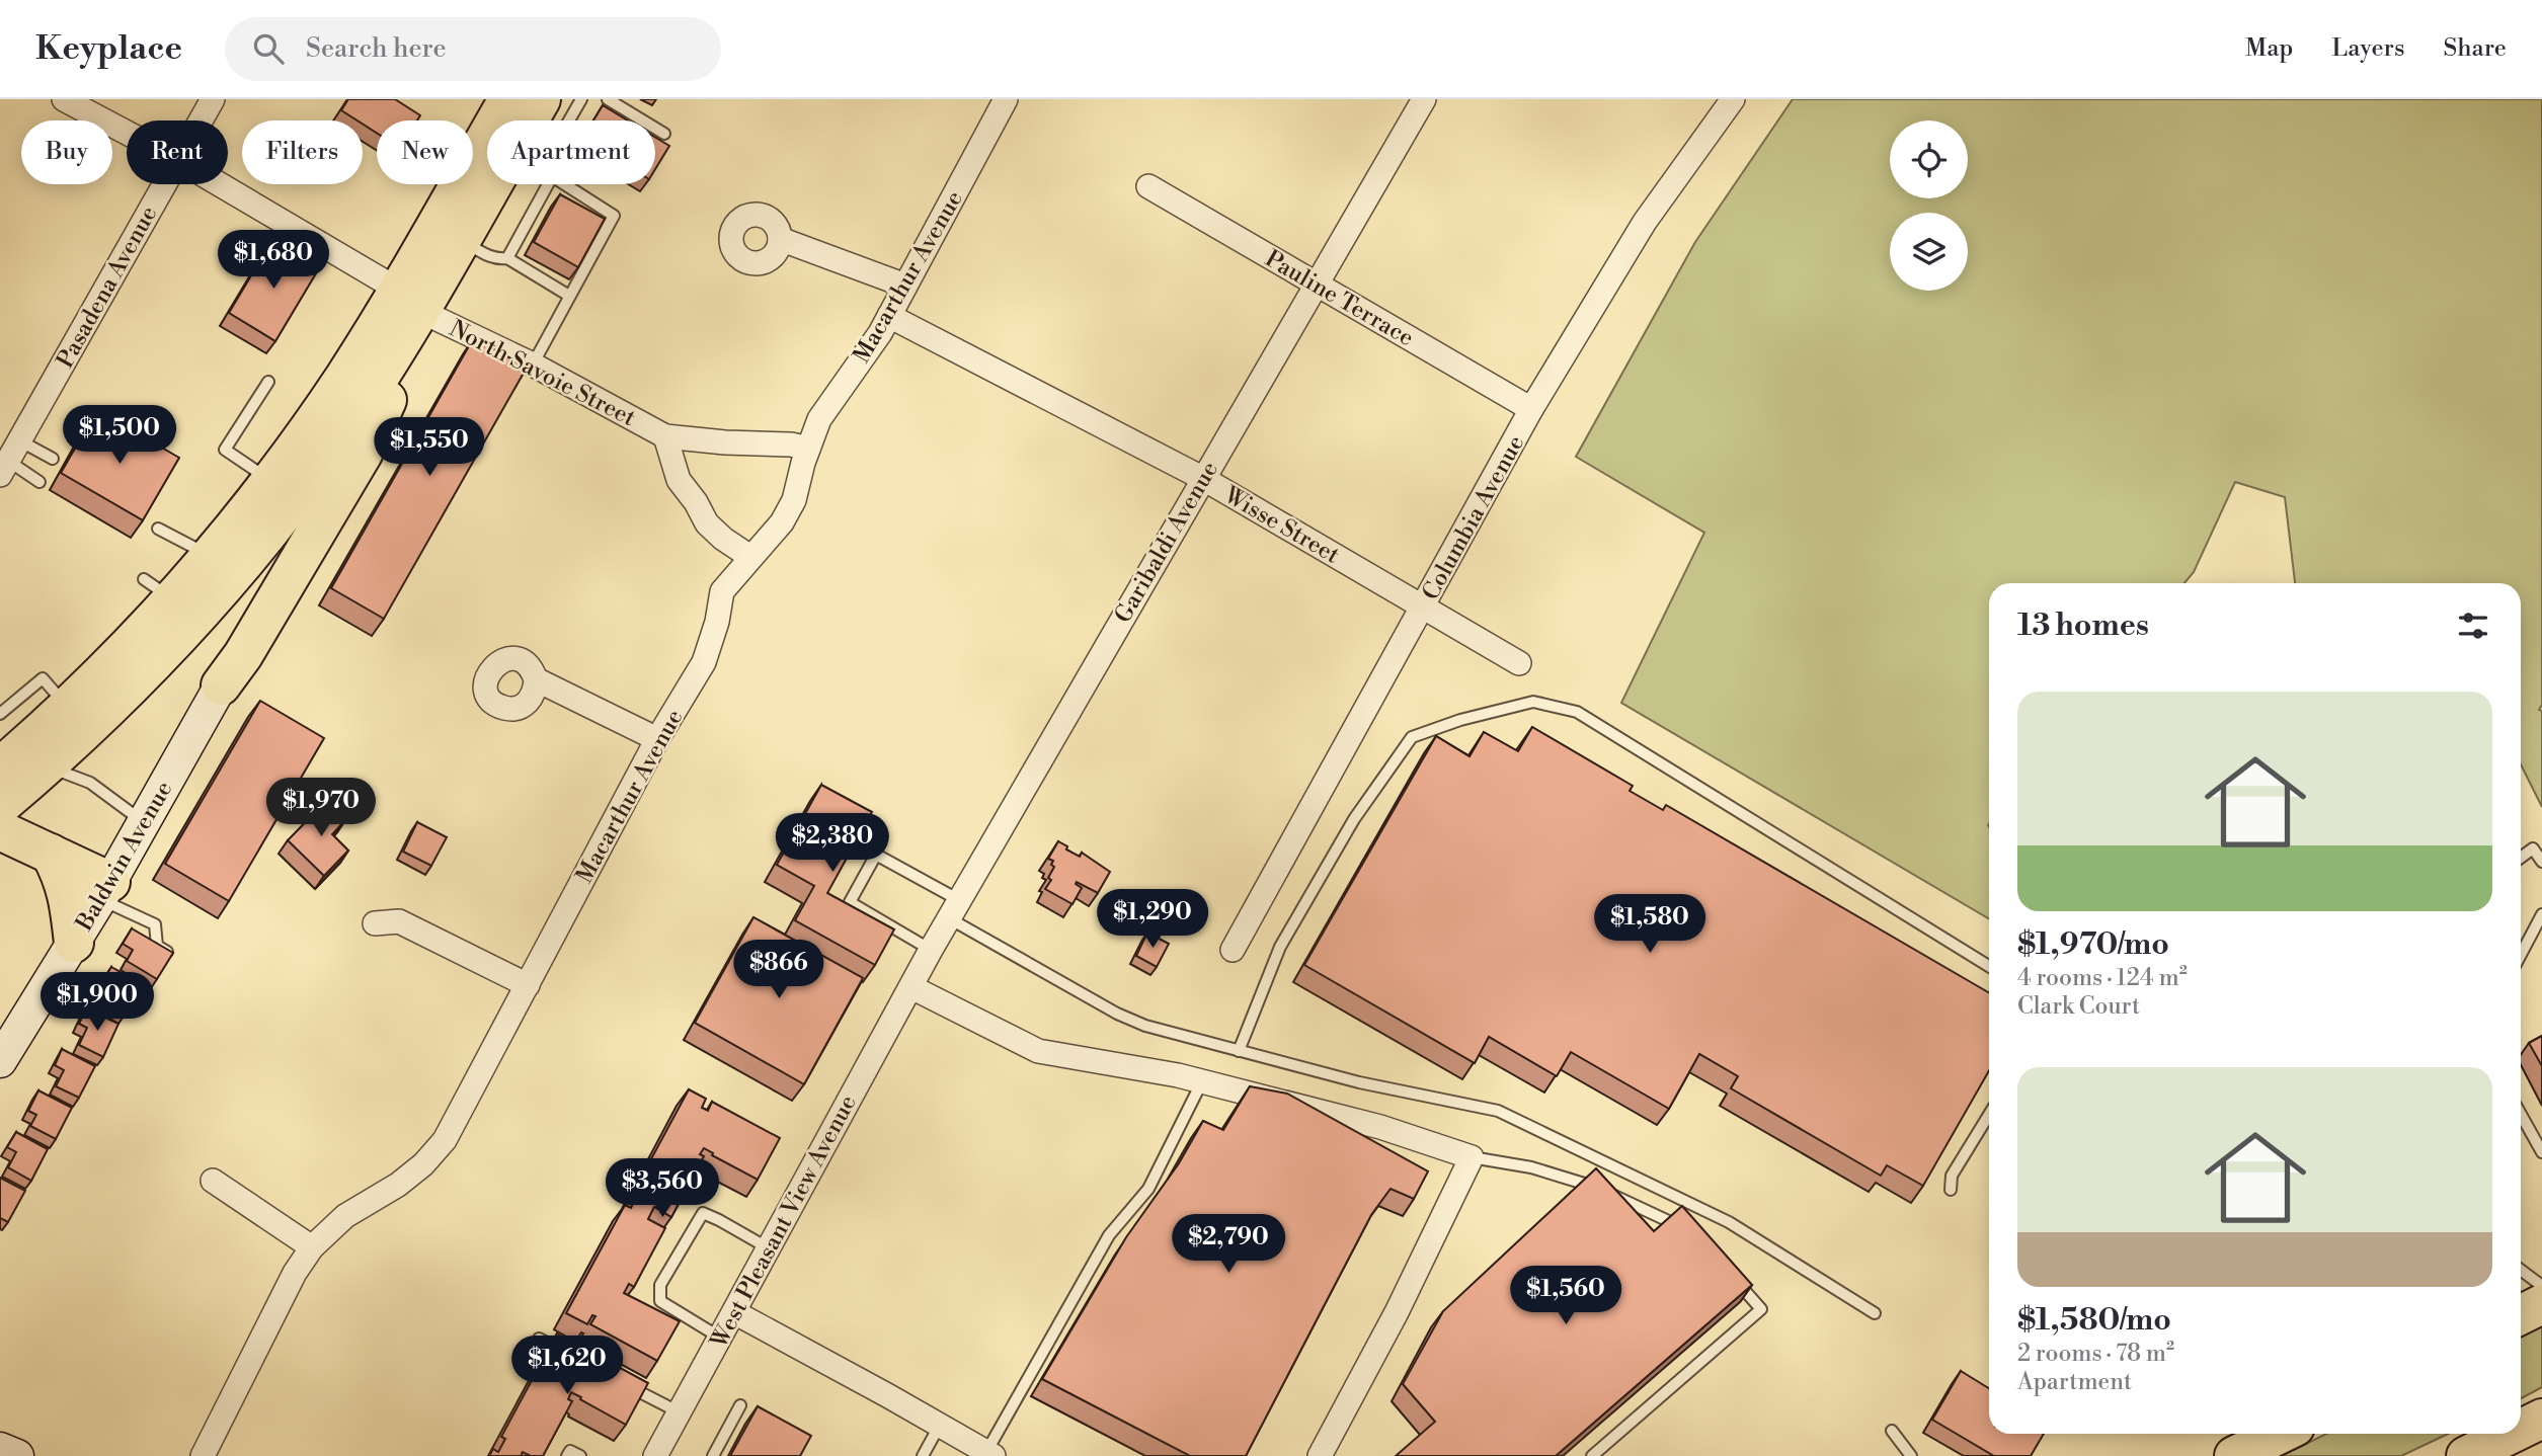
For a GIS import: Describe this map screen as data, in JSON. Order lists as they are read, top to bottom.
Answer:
{
  "streets": {
    "street": [
      "Macarthur Avenue",
      "Pasadena Avenue",
      "Pauline Terrace",
      "North Savoie Street",
      "Columbia Avenue",
      "Wisse Street",
      "Garibaldi Avenue",
      "Baldwin Avenue",
      "West Pleasant View Avenue"
    ]
  },
  "crossings": [
    ["Macarthur Avenue", "North Savoie Street"],
    ["Macarthur Avenue", "Wisse Street"],
    ["Pauline Terrace", "Columbia Avenue"],
    ["Pauline Terrace", "Garibaldi Avenue"],
    ["Columbia Avenue", "Wisse Street"],
    ["Wisse Street", "Garibaldi Avenue"],
    ["Garibaldi Avenue", "West Pleasant View Avenue"]
  ],
  "page": {
    "header": "Keyplace",
    "search": "Search here",
    "nav": ["Map", "Layers", "Share"],
    "chip": [
      "Buy",
      "Rent",
      "Filters",
      "New",
      "Apartment"
    ],
    "price": [
      "$1,680",
      "$1,500",
      "$1,550",
      "$1,970",
      "$2,380",
      "$1,290",
      "$1,580",
      "$866",
      "$1,900",
      "$3,560",
      "$2,790",
      "$1,560",
      "$1,620"
    ],
    "heading": "13 homes",
    "list": [
      {
        "name": "$1,970/mo",
        "note": "4 rooms · 124 m² · Clark Court"
      },
      {
        "name": "$1,580/mo",
        "note": "2 rooms · 78 m² · Apartment"
      }
    ]
  }
}
